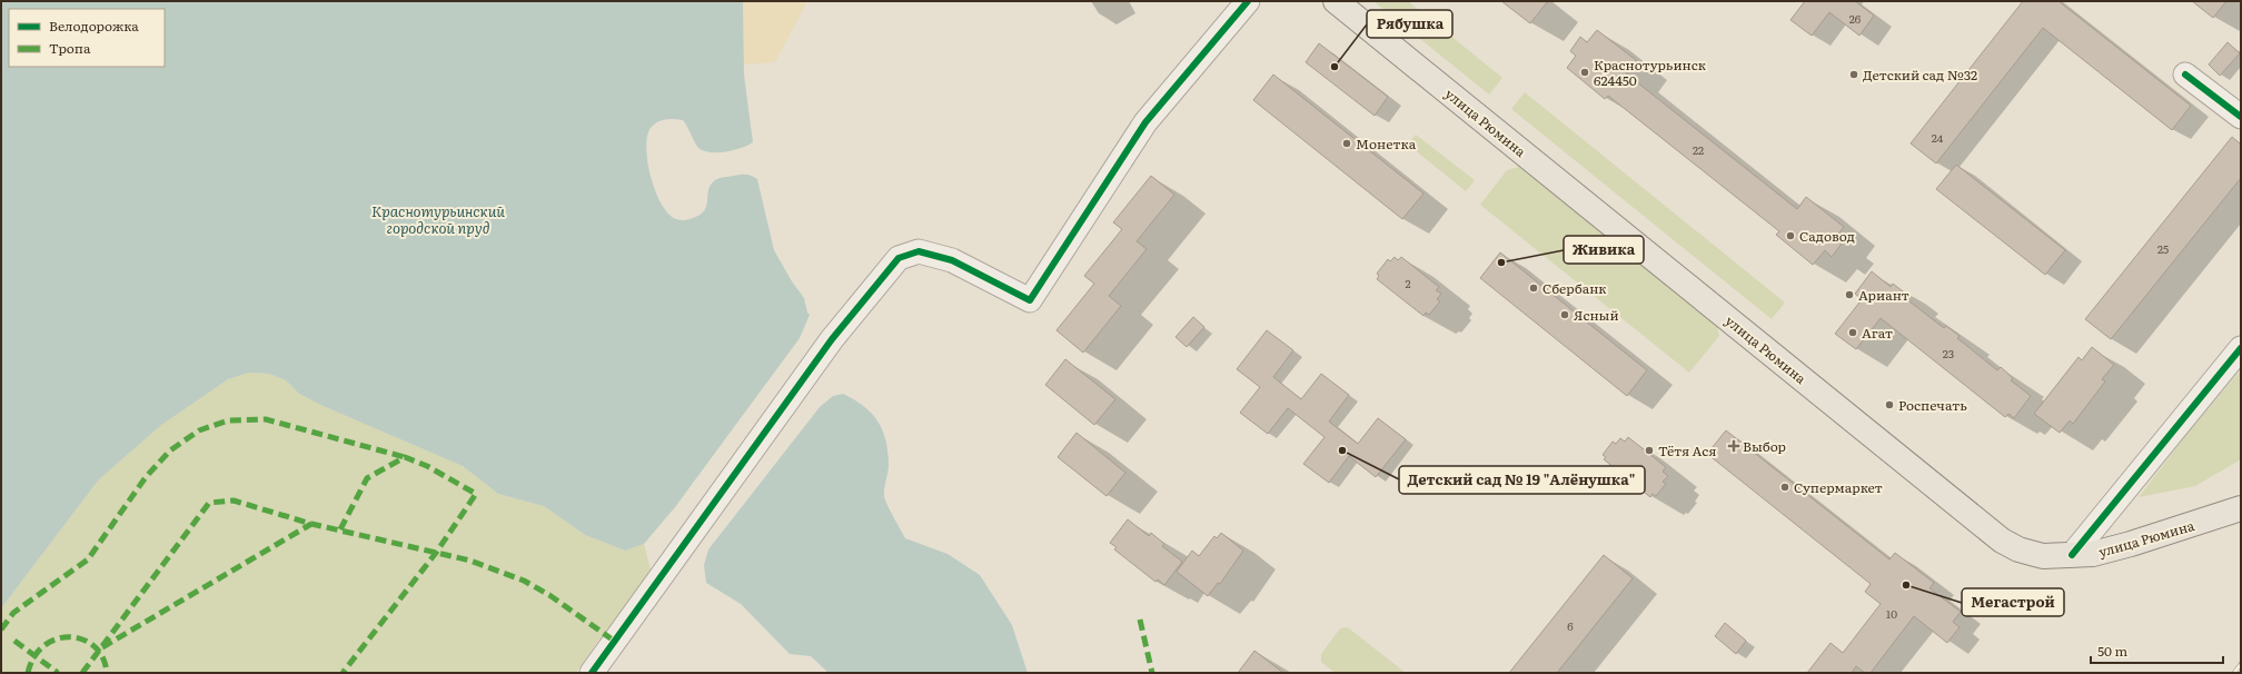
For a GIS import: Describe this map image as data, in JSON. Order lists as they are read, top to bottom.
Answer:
{
  "streets": {
    "main road": ["улица Рюмина"]
  },
  "water": ["Краснотурьинский городской пруд"],
  "places": {
    "other": [
      "Рябушка",
      "Краснотурьинск 624450",
      "Детский сад №32",
      "Монетка",
      "Садовод",
      "Живика",
      "Сбербанк",
      "Ариант",
      "Ясный",
      "Агат",
      "Роспечать",
      "Детский сад № 19 \"Алёнушка\"",
      "Тётя Ася",
      "Супермаркет",
      "Мегастрой"
    ],
    "health": ["Выбор"]
  },
  "house_numbers": [
    "26",
    "24",
    "22",
    "25",
    "2",
    "23",
    "10",
    "6"
  ],
  "legend": ["Велодорожка", "Тропа"],
  "scale_bar": "50 m"
}
